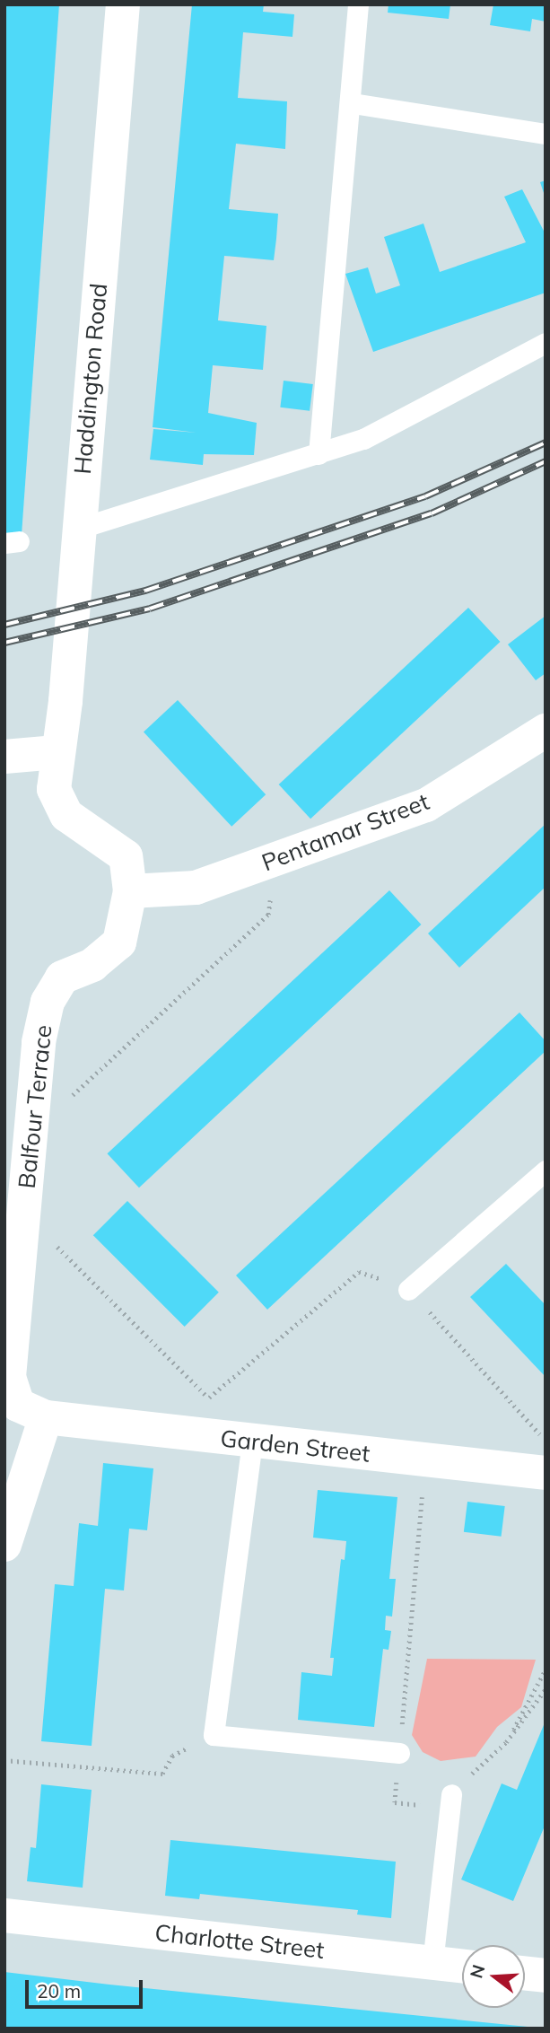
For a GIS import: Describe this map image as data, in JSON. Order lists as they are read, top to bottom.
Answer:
{
  "streets": {
    "street": [
      "Haddington Road",
      "Pentamar Street",
      "Balfour Terrace",
      "Garden Street",
      "Charlotte Street"
    ]
  },
  "crossings": [
    ["Haddington Road", "Balfour Terrace"],
    ["Pentamar Street", "Balfour Terrace"],
    ["Balfour Terrace", "Garden Street"]
  ],
  "scale_bar": "20 m",
  "north": "left"
}
